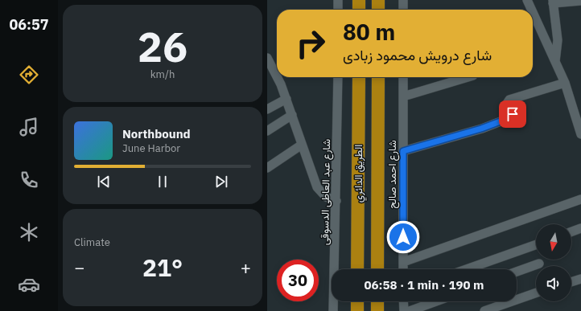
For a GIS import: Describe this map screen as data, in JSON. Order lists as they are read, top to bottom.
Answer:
{
  "streets": {
    "highway": ["الطريق الدائري"],
    "street": ["شارع احمد صالح", "شارع عبد العاطى الدسوقى"]
  },
  "north": "bottom",
  "page": {
    "tabs": "06:57",
    "tile": [
      ["26", "km/h"],
      "Climate"
    ],
    "turn": ["80 m", "شارع درويش محمود زبادى"],
    "song": ["Northbound", "June Harbor"],
    "heat": ["−", "21°", "+"],
    "limit": "30",
    "trip": "06:58 · 1 min · 190 m"
  }
}
